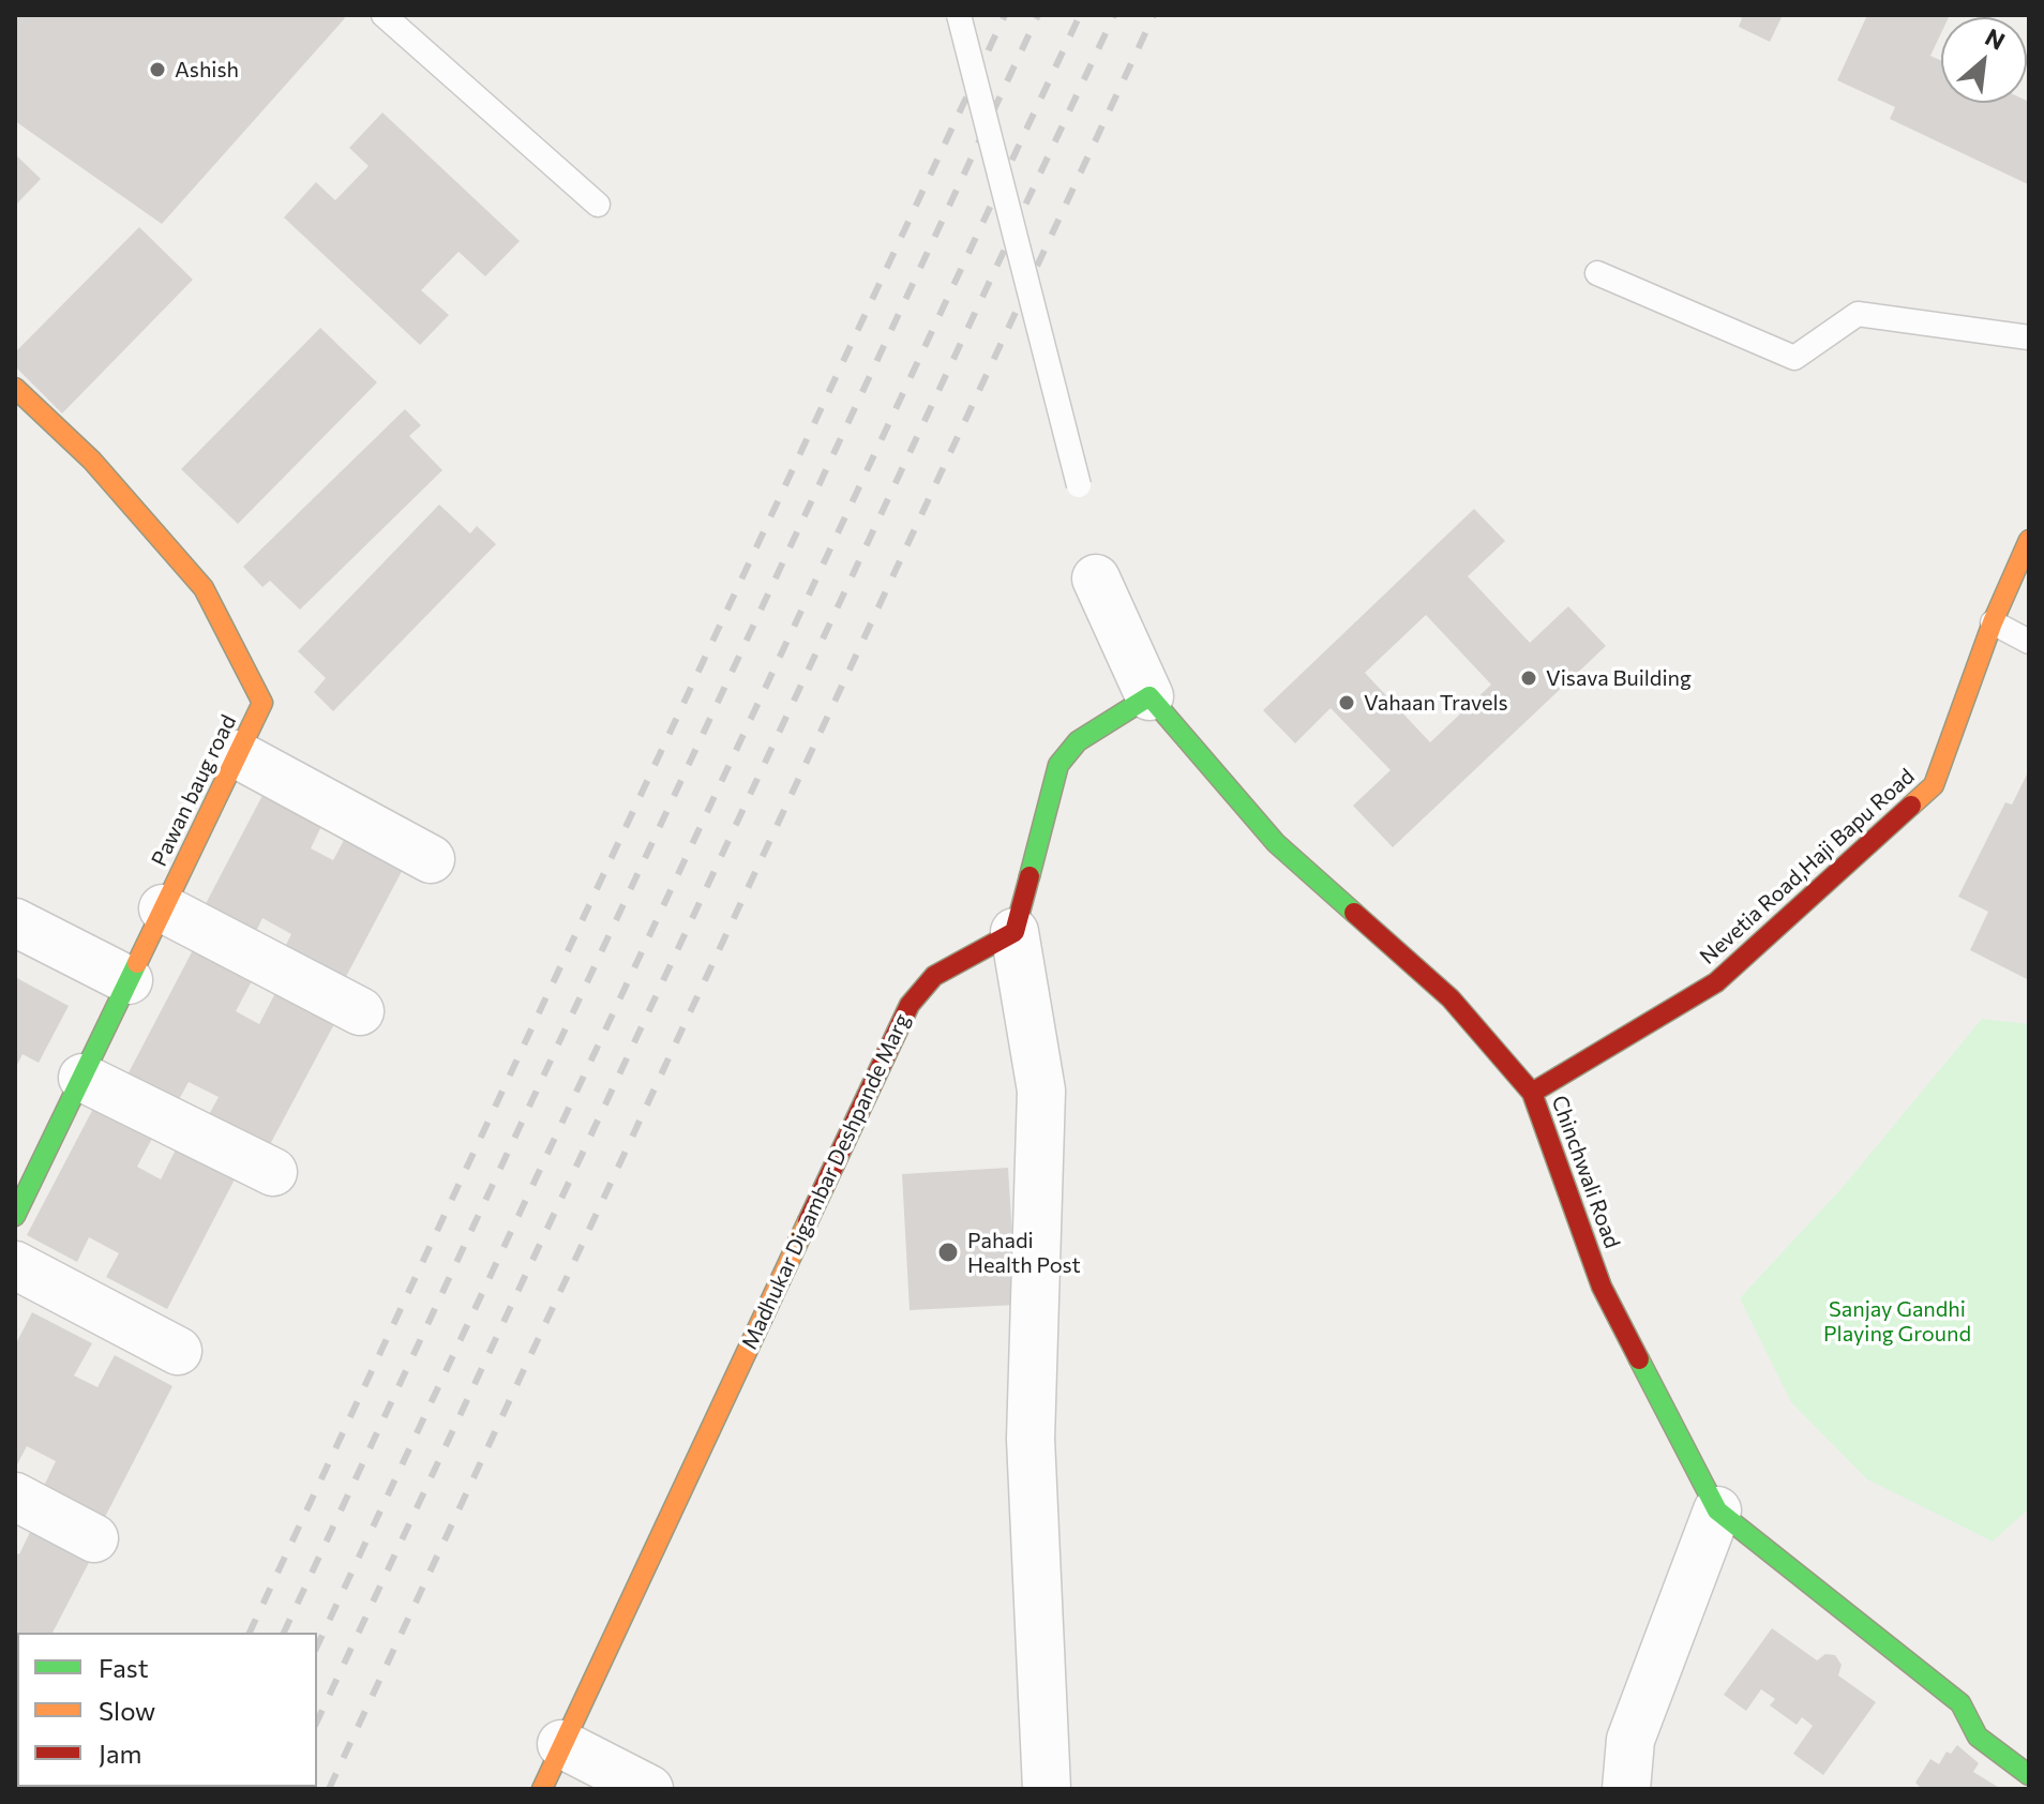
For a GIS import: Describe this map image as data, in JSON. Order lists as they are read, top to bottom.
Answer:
{
  "streets": {
    "street": [
      "Pawan baug road",
      "Nevetia Road,Haji Bapu Road",
      "Chinchwali Road",
      "Madhukar Digambar Deshpande Marg"
    ]
  },
  "crossings": [
    ["Nevetia Road,Haji Bapu Road", "Chinchwali Road"]
  ],
  "parks": ["Sanjay Gandhi Playing Ground"],
  "places": [
    "Ashish",
    "Visava Building",
    "Vahaan Travels",
    "Pahadi Health Post"
  ],
  "legend": ["Fast", "Slow", "Jam"],
  "north": "top right"
}
